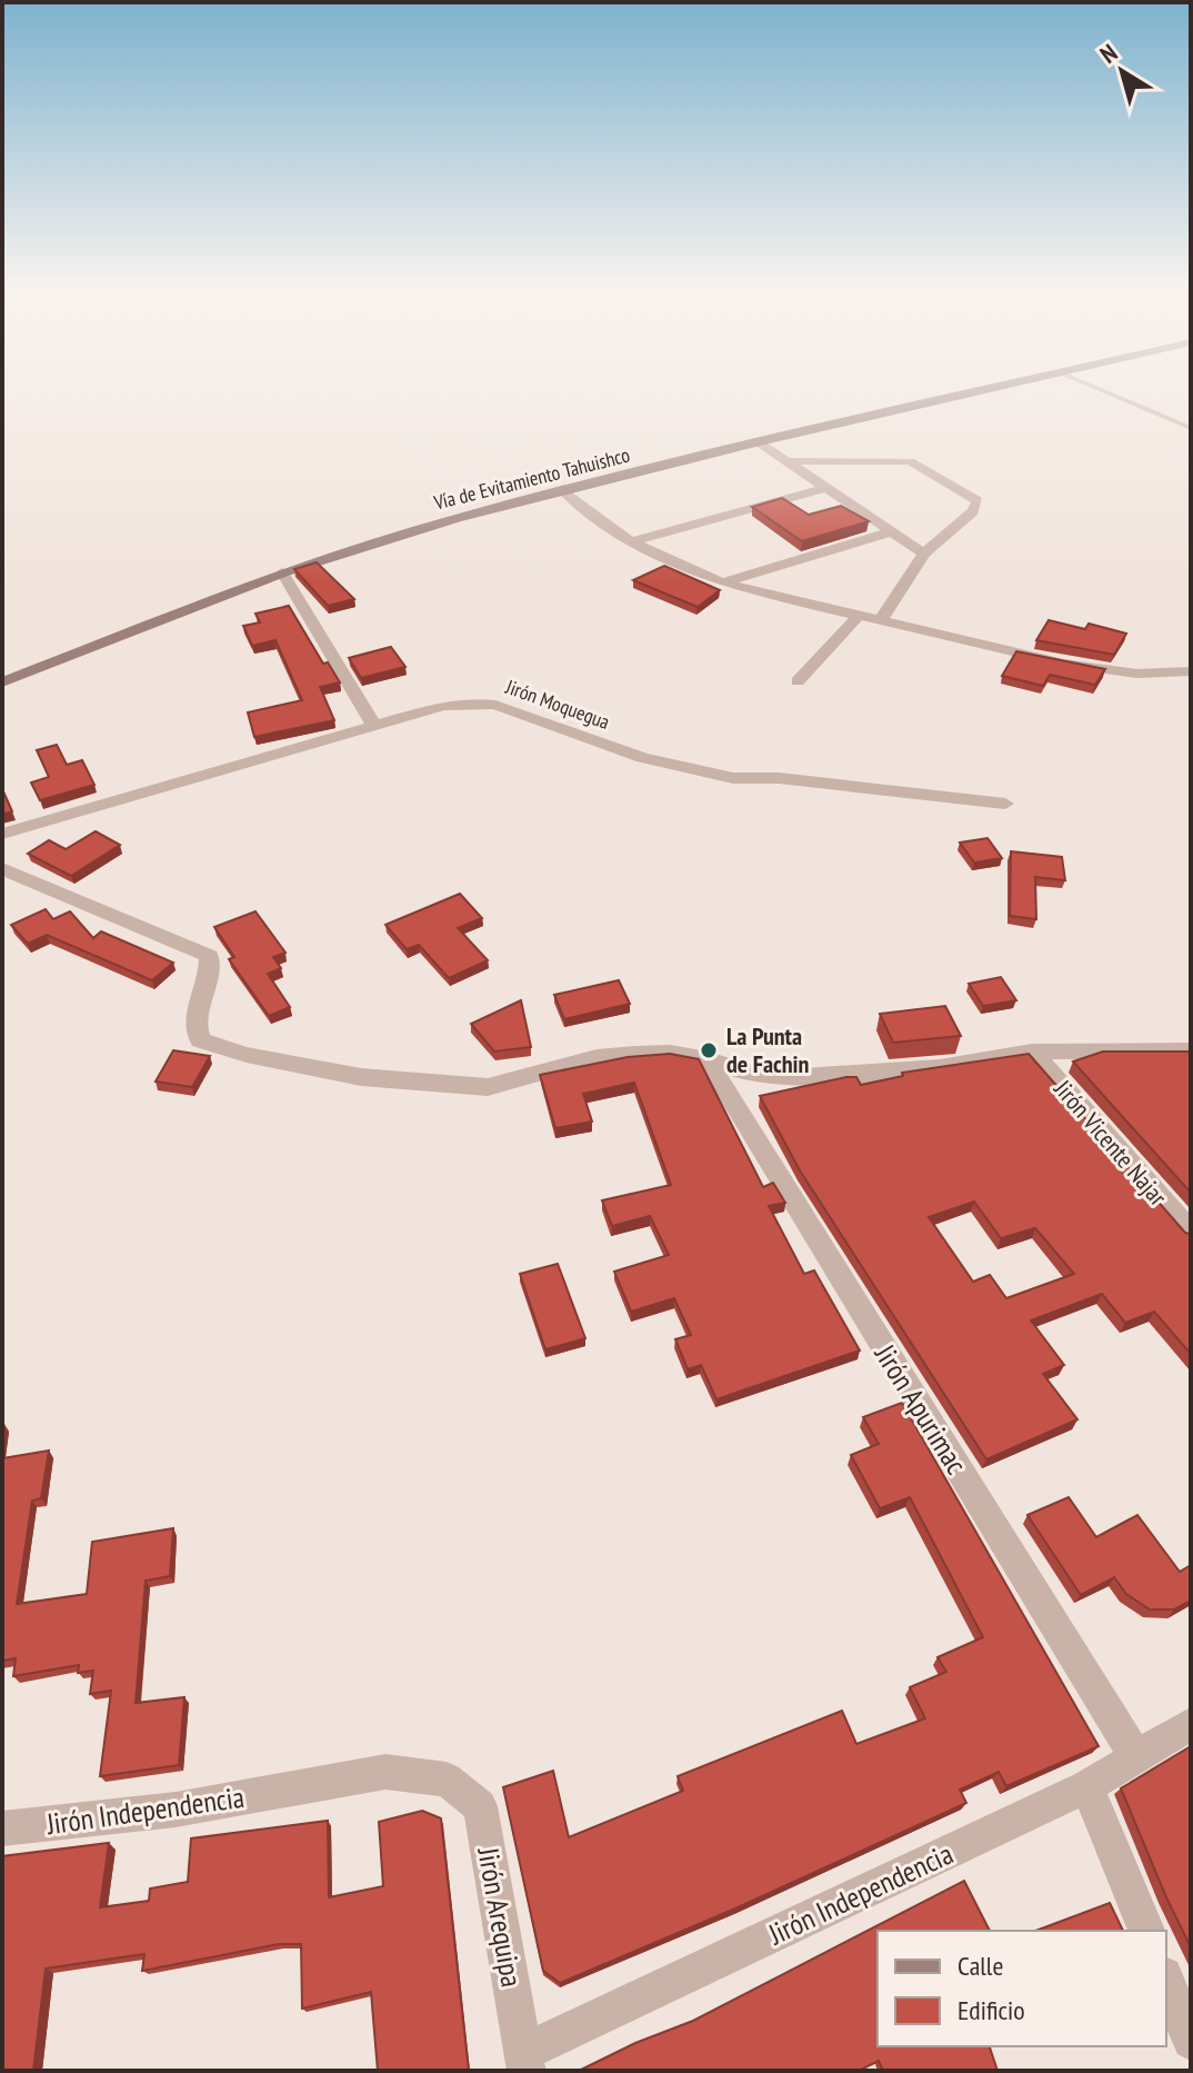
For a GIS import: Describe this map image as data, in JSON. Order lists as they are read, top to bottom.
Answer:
{
  "streets": {
    "main road": ["Vía de Evitamiento Tahuishco"],
    "street": [
      "Jirón Moquegua",
      "Jirón Vicente Najar",
      "Jirón Apurimac",
      "Jirón Independencia",
      "Jirón Arequipa"
    ]
  },
  "crossings": [
    ["Jirón Apurimac", "Jirón Independencia"],
    ["Jirón Independencia", "Jirón Arequipa"]
  ],
  "places": ["La Punta de Fachin"],
  "legend": ["Calle", "Edificio"],
  "north": "top left"
}
